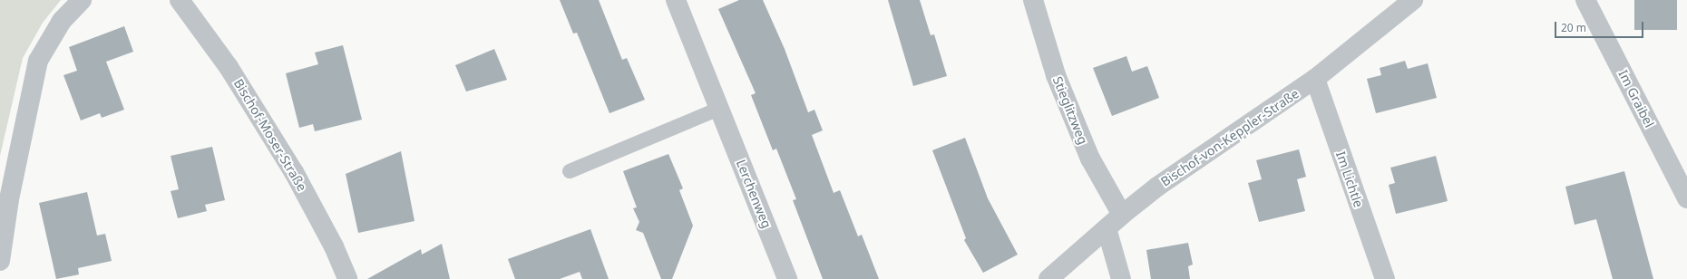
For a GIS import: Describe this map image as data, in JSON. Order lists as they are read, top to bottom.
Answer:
{
  "streets": {
    "street": [
      "Im Graibel",
      "Stieglitzweg",
      "Bischof-Moser-Straße",
      "Bischof-von-Keppler-Straße",
      "Im Lichtle",
      "Lerchenweg"
    ]
  },
  "crossings": [
    ["Stieglitzweg", "Bischof-von-Keppler-Straße"],
    ["Bischof-von-Keppler-Straße", "Im Lichtle"]
  ],
  "scale_bar": "20 m"
}
